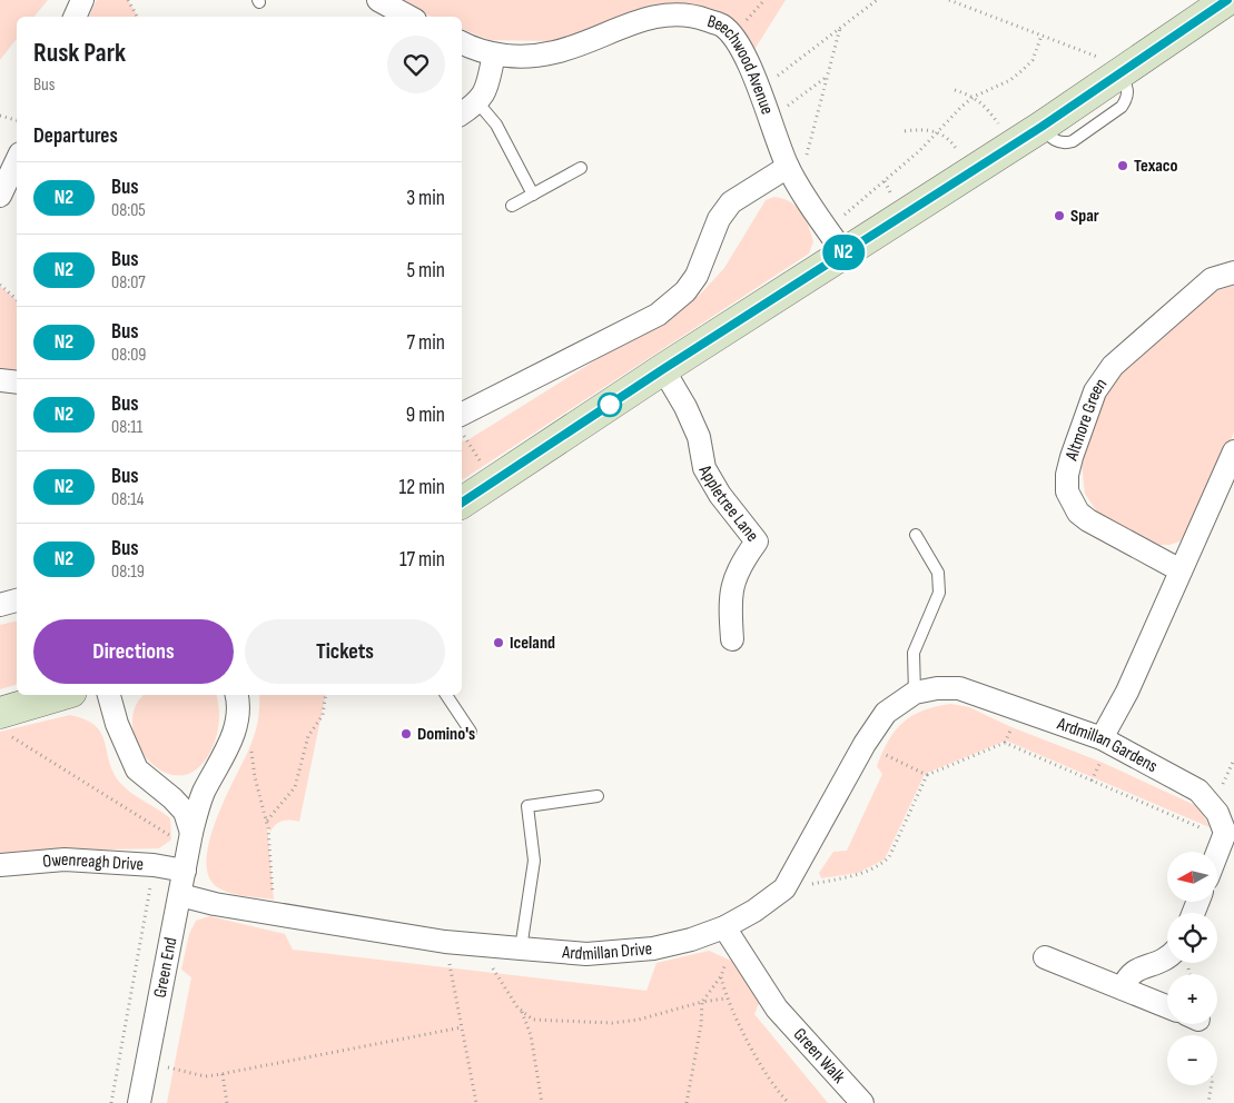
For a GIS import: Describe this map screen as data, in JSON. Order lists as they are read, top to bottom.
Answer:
{
  "streets": {
    "street": [
      "Beechwood Avenue",
      "Altmore Green",
      "Appletree Lane",
      "Ardmillan Gardens",
      "Owenreagh Drive",
      "Ardmillan Drive",
      "Green End",
      "Green Walk"
    ]
  },
  "crossings": [
    ["Ardmillan Gardens", "Ardmillan Drive"],
    ["Owenreagh Drive", "Green End"],
    ["Ardmillan Drive", "Green End"],
    ["Ardmillan Drive", "Green Walk"]
  ],
  "places": [
    "Texaco",
    "Spar",
    "Iceland",
    "Domino's"
  ],
  "lines": ["bus line N2"],
  "north": "left",
  "page": {
    "on_map": "N2",
    "heading": [
      ["Rusk Park", "Bus"],
      "Departures"
    ],
    "list": [
      {
        "mark": "N2",
        "name": "Bus",
        "note": "08:05",
        "value": "3 min"
      },
      {
        "mark": "N2",
        "name": "Bus",
        "note": "08:07",
        "value": "5 min"
      },
      {
        "mark": "N2",
        "name": "Bus",
        "note": "08:09",
        "value": "7 min"
      },
      {
        "mark": "N2",
        "name": "Bus",
        "note": "08:11",
        "value": "9 min"
      },
      {
        "mark": "N2",
        "name": "Bus",
        "note": "08:14",
        "value": "12 min"
      },
      {
        "mark": "N2",
        "name": "Bus",
        "note": "08:19",
        "value": "17 min"
      }
    ],
    "buttons": ["Directions", "Tickets"],
    "map_buttons": ["+", "−"]
  }
}
